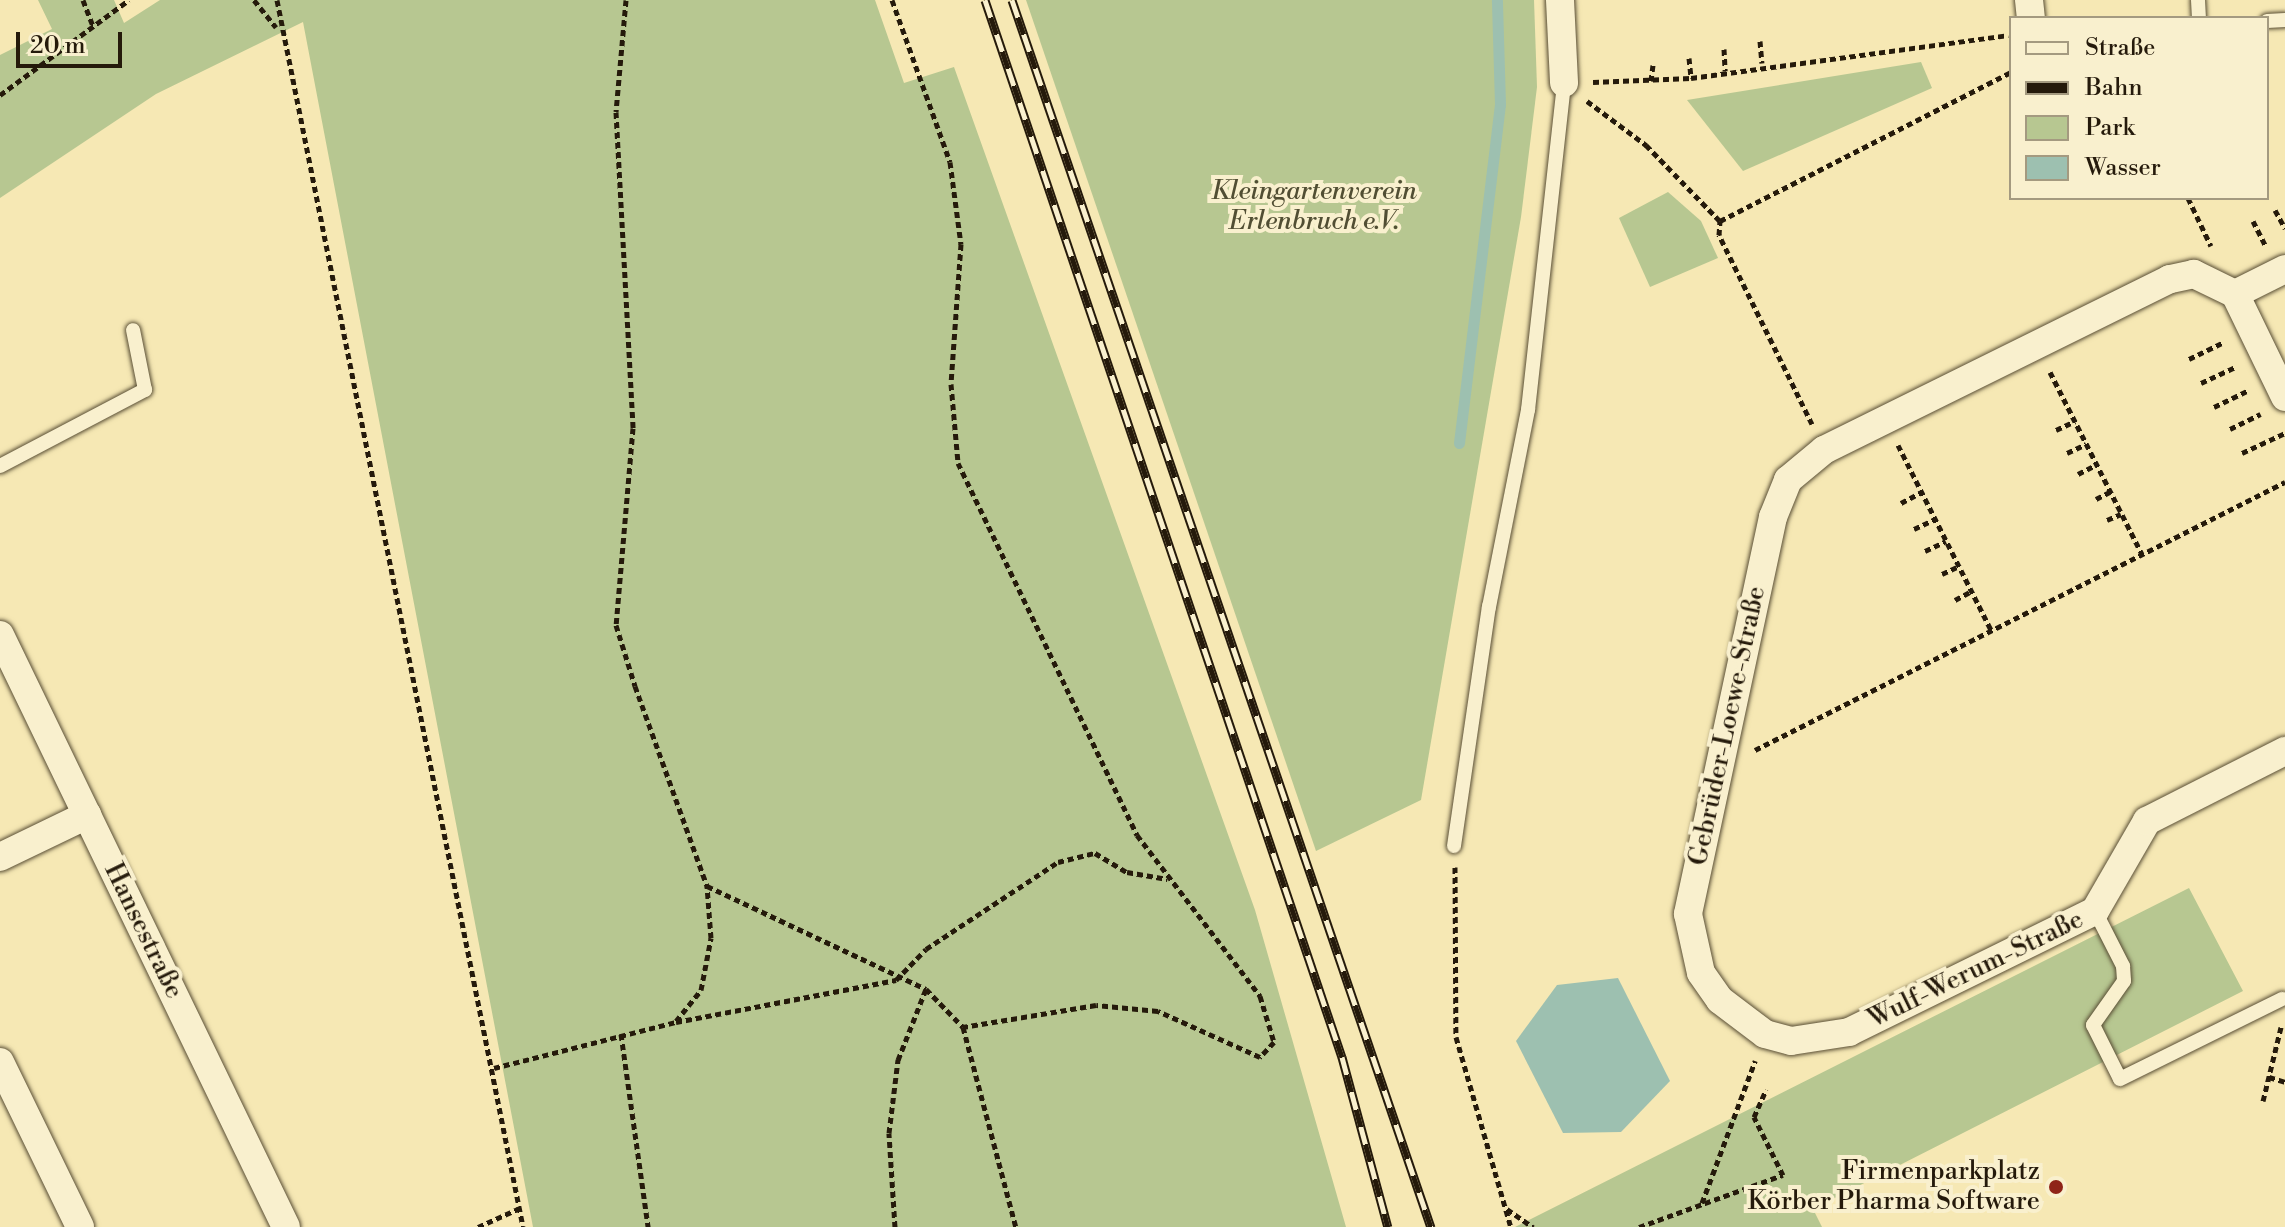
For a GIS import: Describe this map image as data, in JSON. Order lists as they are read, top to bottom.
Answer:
{
  "streets": {
    "street": ["Gebrüder-Loewe-Straße", "Hansestraße", "Wulf-Werum-Straße"]
  },
  "crossings": [
    ["Gebrüder-Loewe-Straße", "Wulf-Werum-Straße"]
  ],
  "parks": ["Kleingartenverein Erlenbruch e.V."],
  "places": ["Firmenparkplatz Körber Pharma Software"],
  "legend": [
    "Straße",
    "Bahn",
    "Park",
    "Wasser"
  ],
  "scale_bar": "20 m"
}
